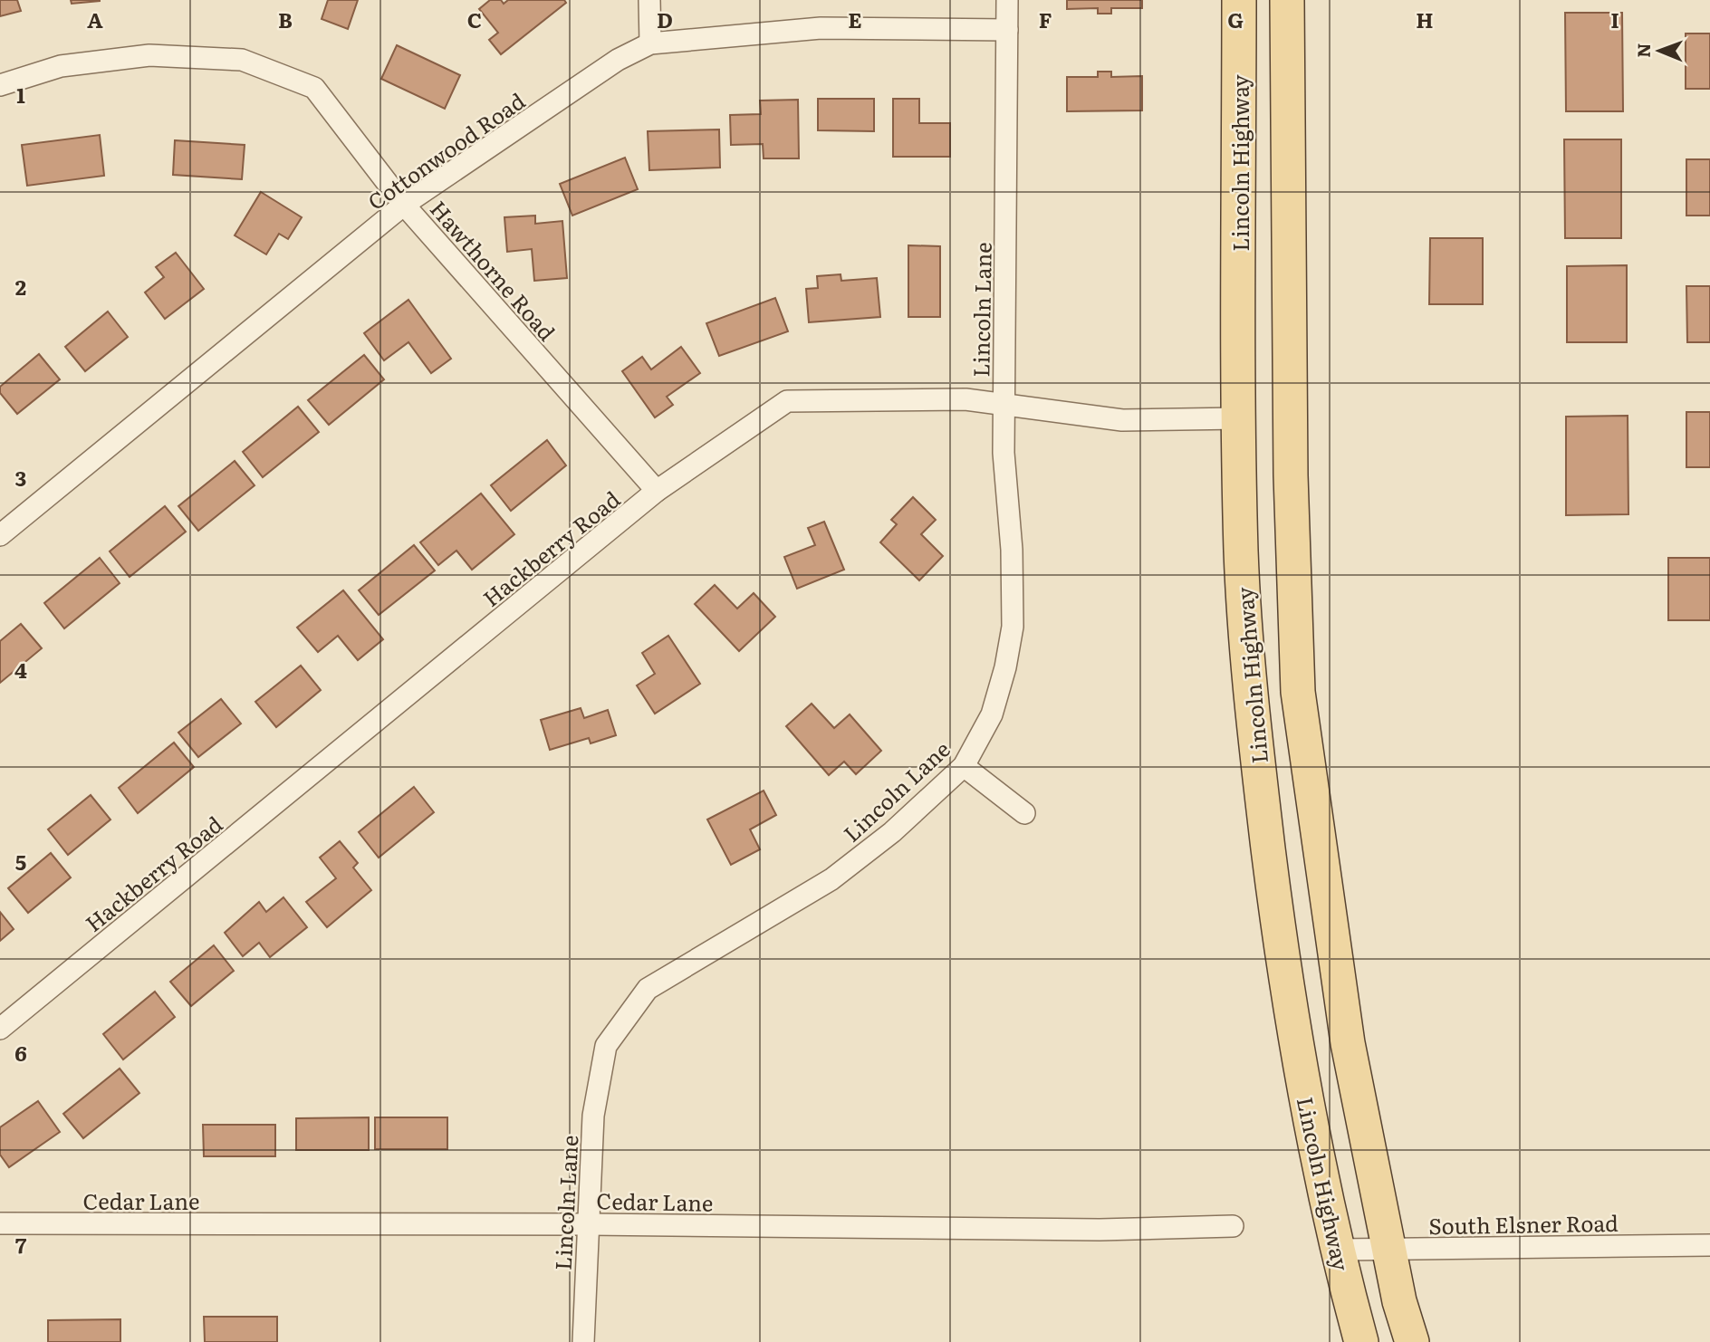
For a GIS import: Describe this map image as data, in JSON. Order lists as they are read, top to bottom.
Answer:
{
  "streets": {
    "main road": ["Lincoln Highway"],
    "street": [
      "Cottonwood Road",
      "Hawthorne Road",
      "Lincoln Lane",
      "Hackberry Road",
      "Cedar Lane",
      "South Elsner Road"
    ]
  },
  "crossings": [
    ["Cottonwood Road", "Hawthorne Road"],
    ["Cottonwood Road", "Lincoln Lane"],
    ["Lincoln Highway", "Hackberry Road"],
    ["Lincoln Highway", "South Elsner Road"],
    ["Hawthorne Road", "Hackberry Road"],
    ["Lincoln Lane", "Hackberry Road"],
    ["Lincoln Lane", "Cedar Lane"]
  ],
  "north": "left",
  "grid": {
    "columns": [
      "A",
      "B",
      "C",
      "D",
      "E",
      "F",
      "G",
      "H",
      "I"
    ],
    "rows": [
      "1",
      "2",
      "3",
      "4",
      "5",
      "6",
      "7"
    ]
  }
}
